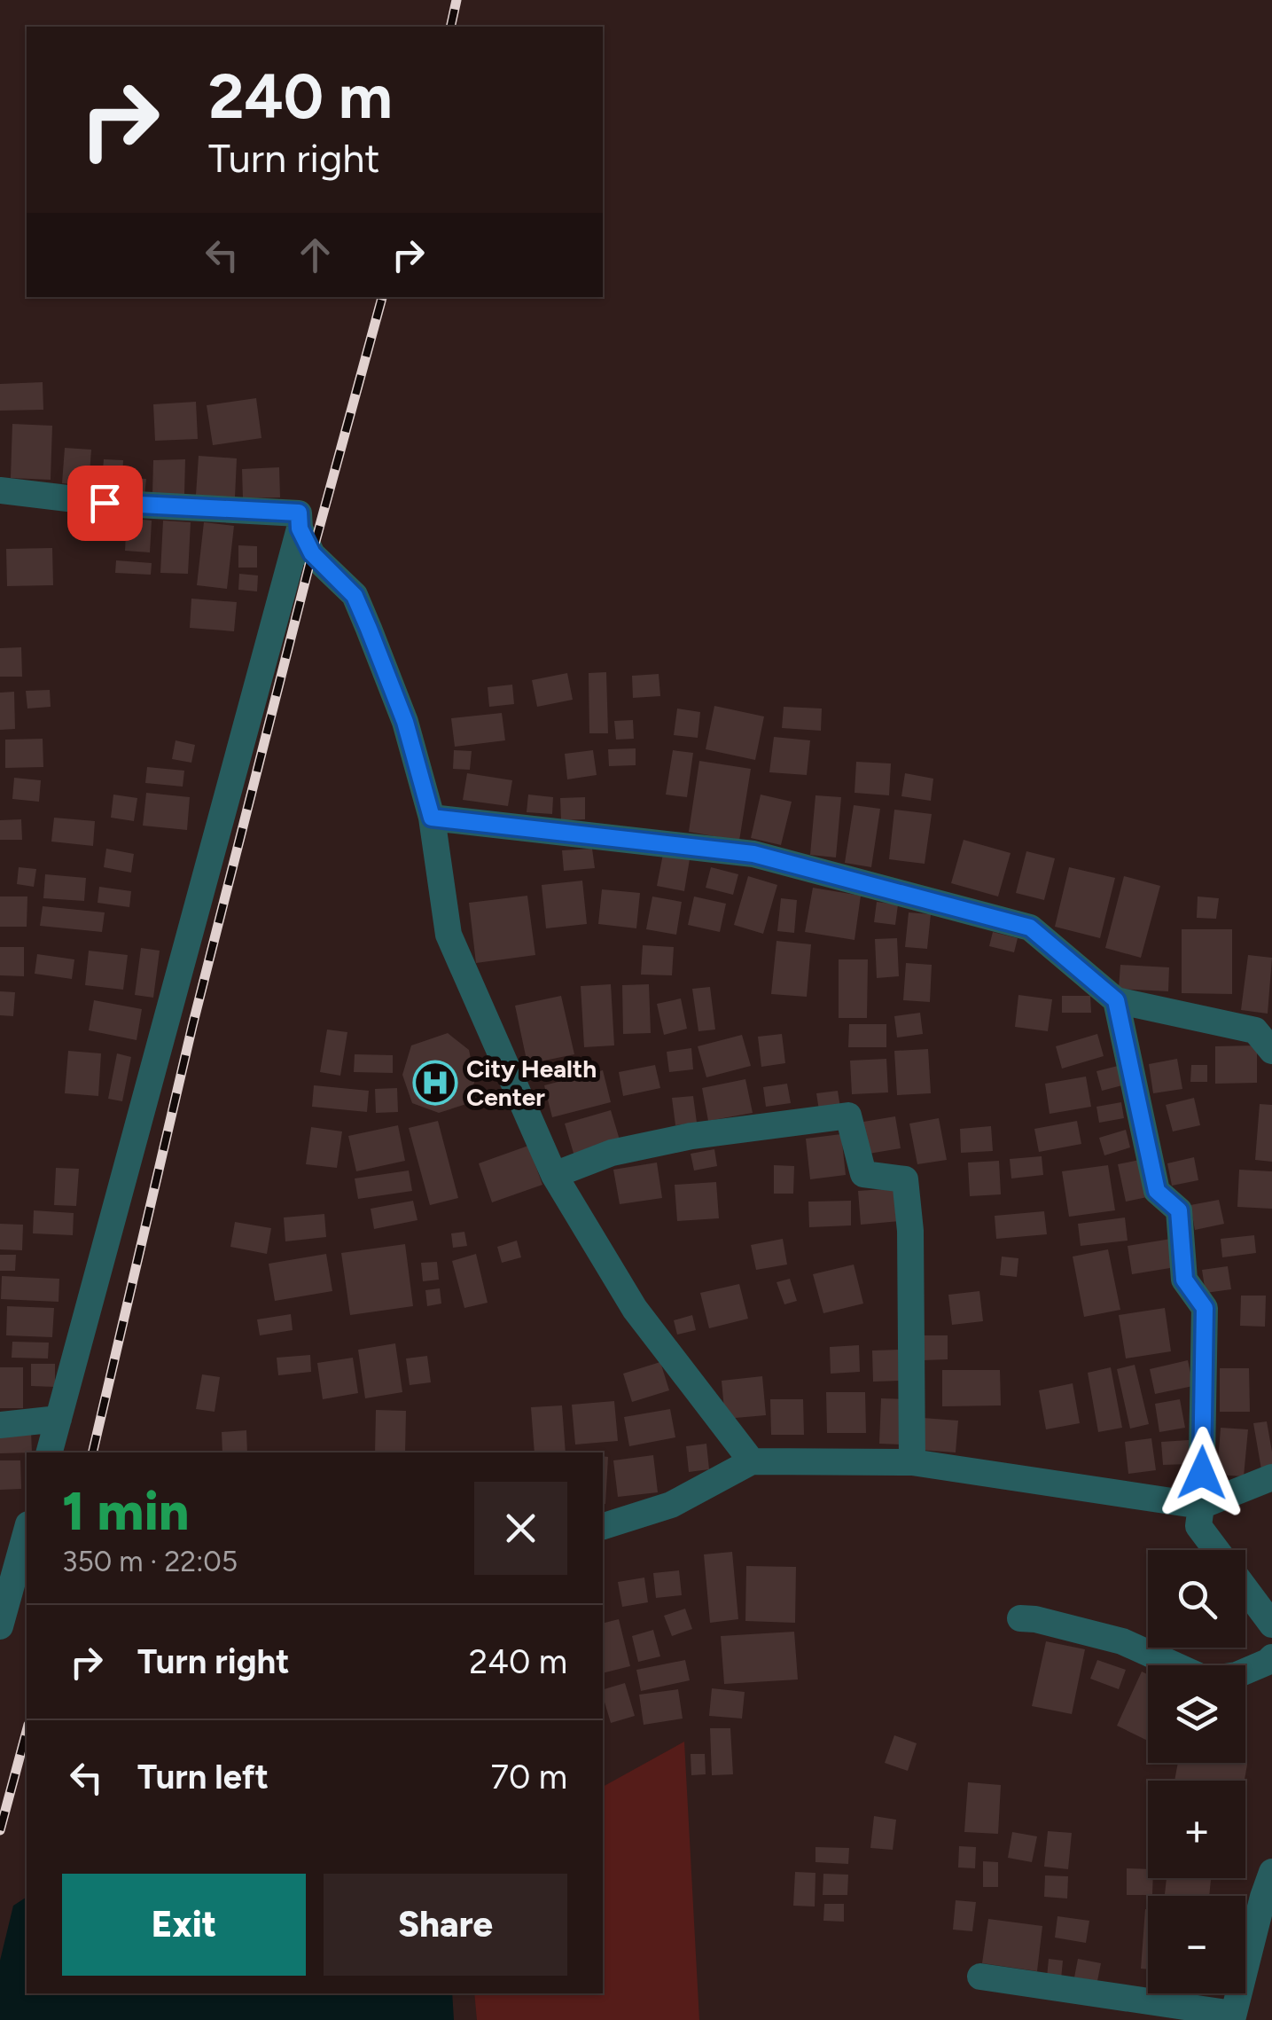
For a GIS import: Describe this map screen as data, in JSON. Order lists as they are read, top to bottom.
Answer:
{
  "places": {
    "hospital": ["City Health Center"]
  },
  "page": {
    "turn": ["240 m", "Turn right"],
    "heading": ["1 min", "350 m · 22:05"],
    "map_buttons": ["+", "−"],
    "list": [
      {
        "name": "Turn right",
        "value": "240 m"
      },
      {
        "name": "Turn left",
        "value": "70 m"
      }
    ],
    "buttons": ["Exit", "Share"]
  }
}
